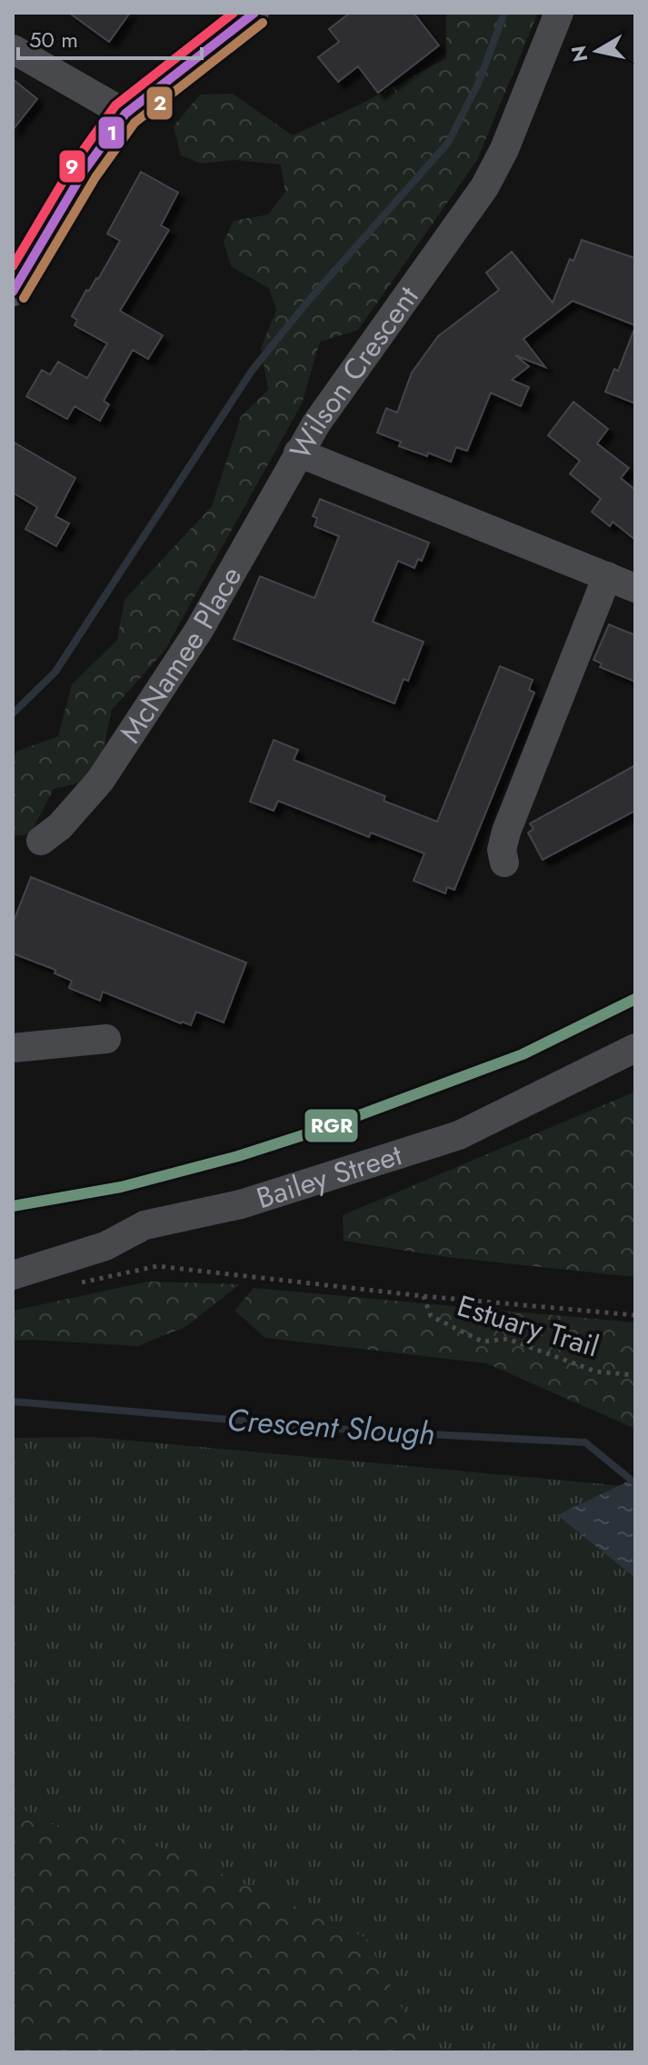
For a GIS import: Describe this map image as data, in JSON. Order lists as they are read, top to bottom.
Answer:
{
  "streets": {
    "street": ["Wilson Crescent", "McNamee Place", "Bailey Street"],
    "path": ["Estuary Trail"]
  },
  "crossings": [
    ["Wilson Crescent", "McNamee Place"]
  ],
  "water": ["Crescent Slough"],
  "lines": [
    "transit line 1",
    "transit line 9",
    "transit line 2",
    "transit line RGR"
  ],
  "scale_bar": "50 m",
  "north": "left"
}
